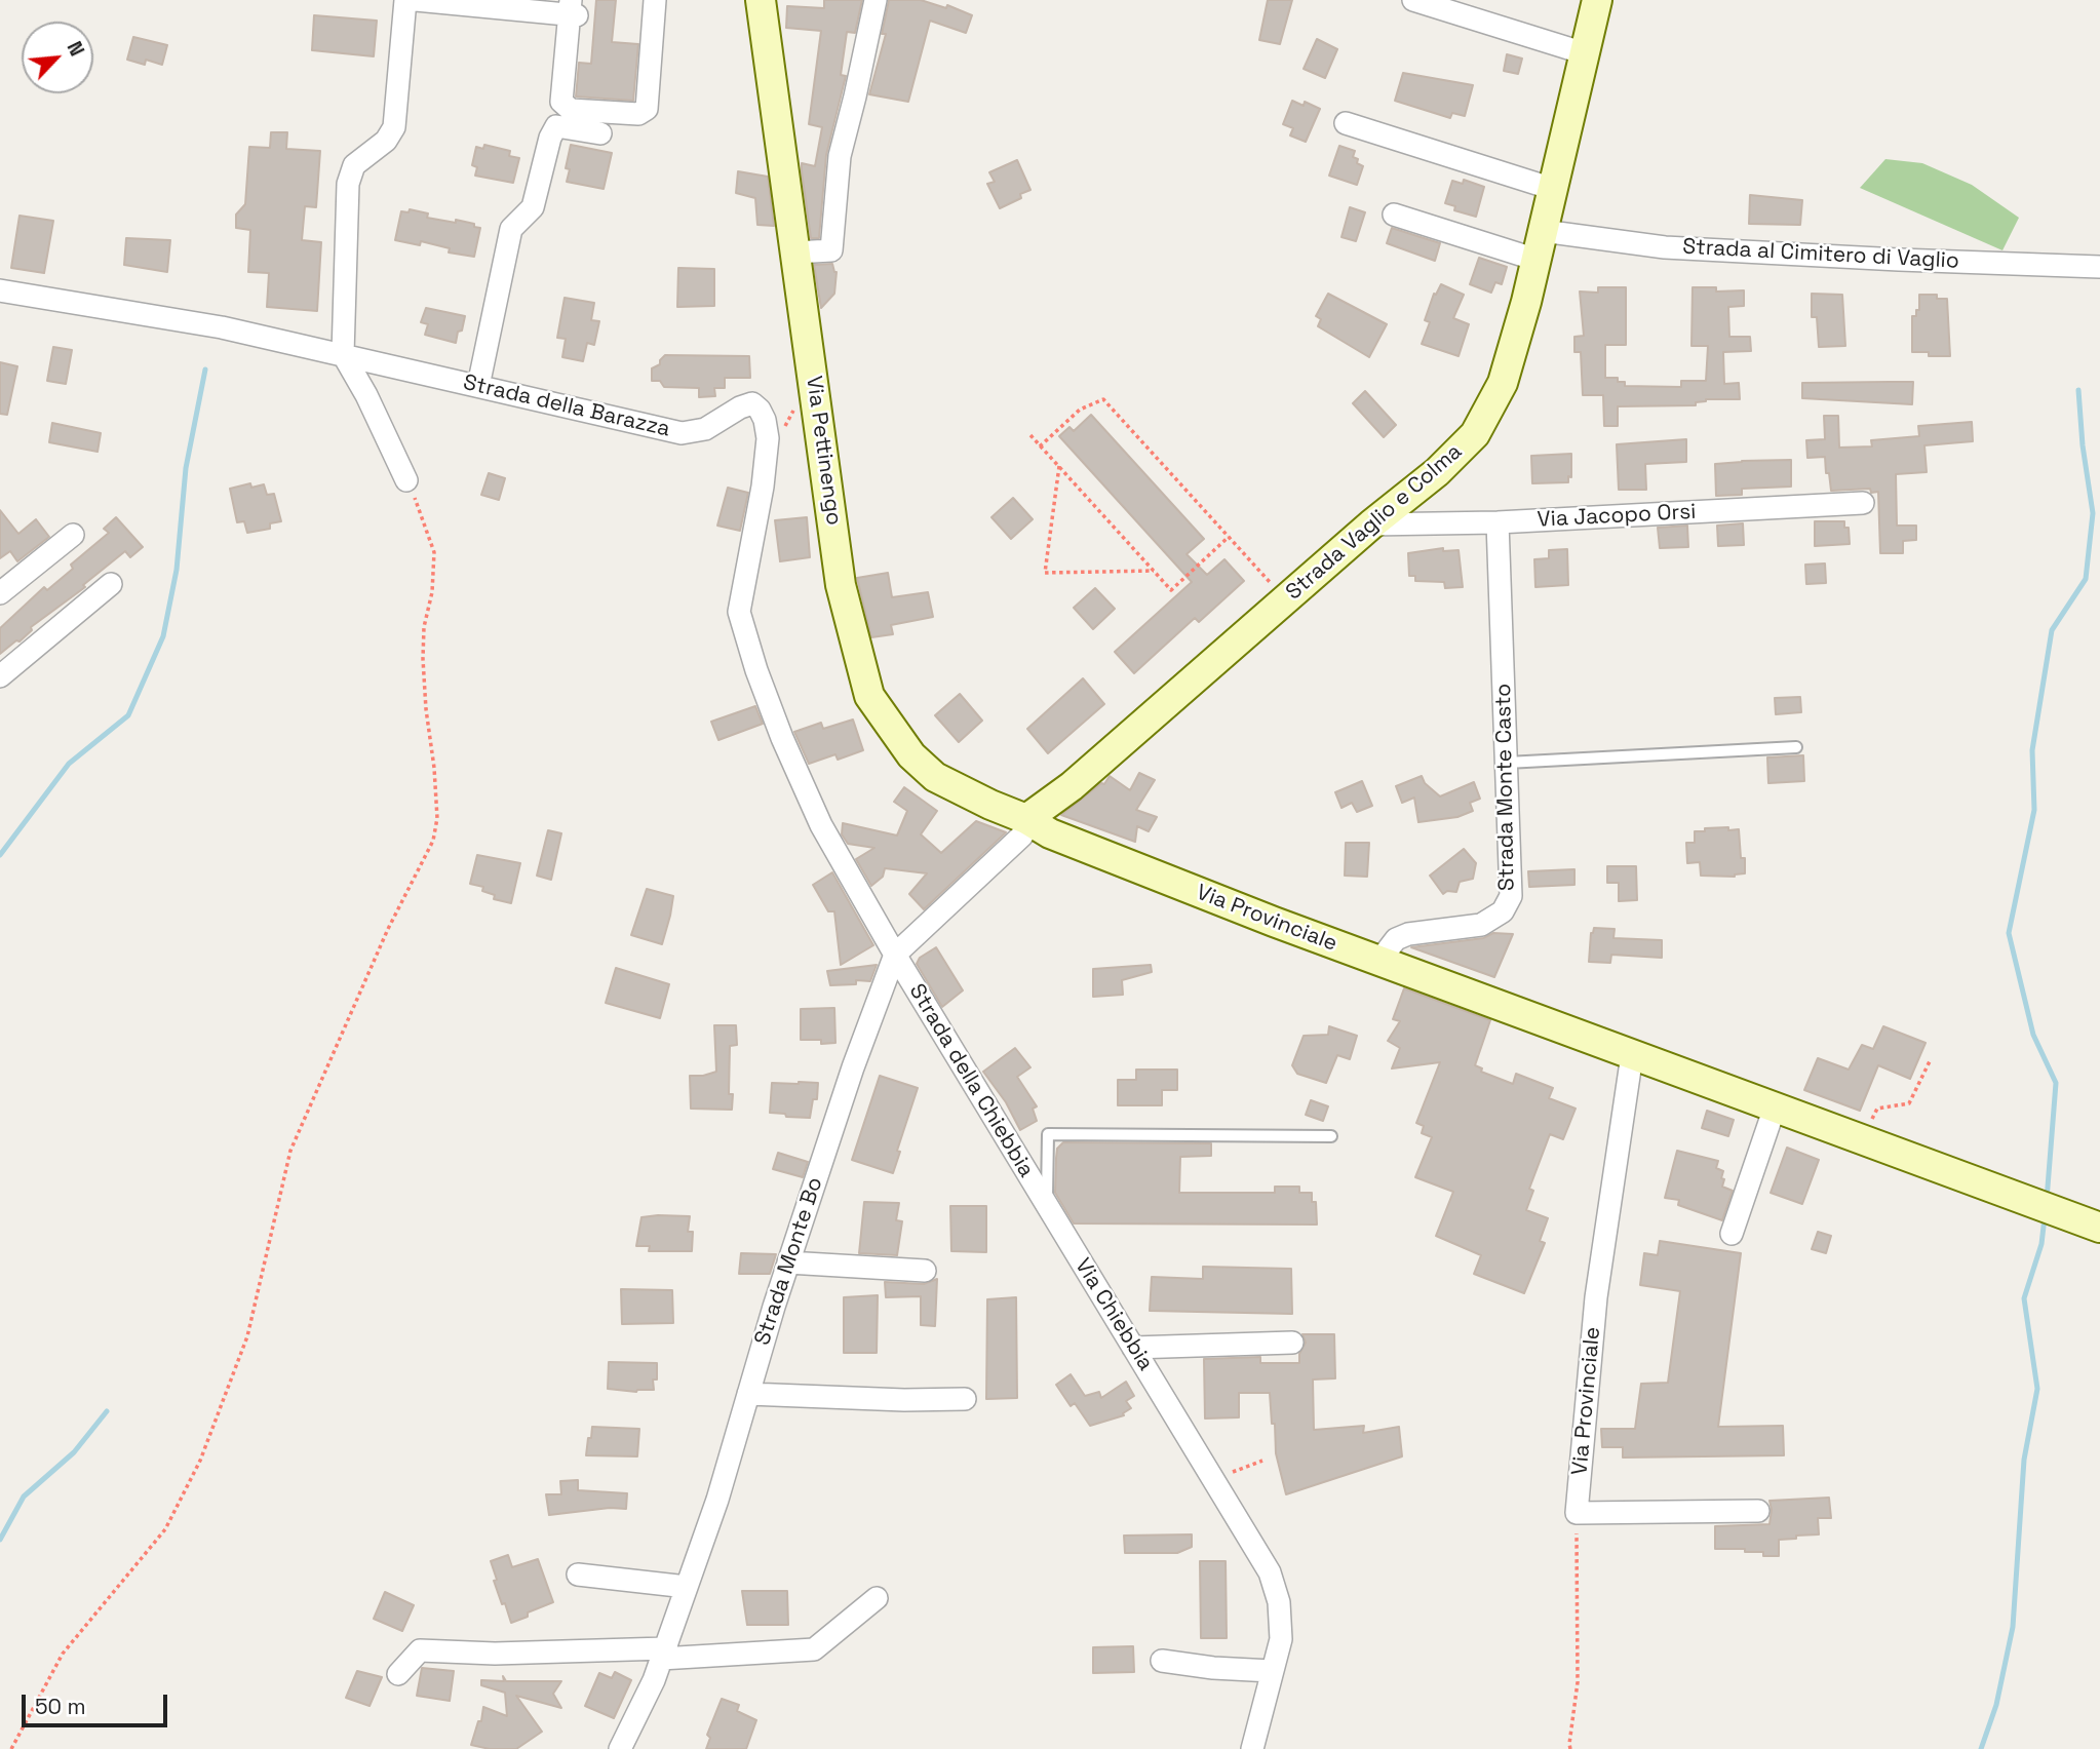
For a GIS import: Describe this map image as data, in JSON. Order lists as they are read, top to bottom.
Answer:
{
  "streets": {
    "main road": ["Via Pettinengo", "Strada Vaglio e Colma", "Via Provinciale"],
    "street": [
      "Strada al Cimitero di Vaglio",
      "Strada della Barazza",
      "Via Jacopo Orsi",
      "Strada Monte Casto",
      "Strada della Chiebbia",
      "Strada Monte Bo",
      "Via Chiebbia"
    ]
  },
  "crossings": [
    ["Strada al Cimitero di Vaglio", "Strada Vaglio e Colma"],
    ["Strada della Barazza", "Strada della Chiebbia"],
    ["Strada della Barazza", "Strada Monte Bo"],
    ["Via Pettinengo", "Strada Vaglio e Colma"],
    ["Via Pettinengo", "Via Provinciale"],
    ["Via Pettinengo", "Strada Monte Bo"],
    ["Via Jacopo Orsi", "Strada Vaglio e Colma"],
    ["Via Jacopo Orsi", "Strada Monte Casto"],
    ["Strada Vaglio e Colma", "Via Provinciale"],
    ["Strada Vaglio e Colma", "Strada Monte Bo"],
    ["Strada Monte Casto", "Via Provinciale"],
    ["Via Provinciale", "Strada Monte Bo"],
    ["Strada della Chiebbia", "Strada Monte Bo"],
    ["Strada della Chiebbia", "Via Chiebbia"]
  ],
  "scale_bar": "50 m",
  "north": "top right"
}
